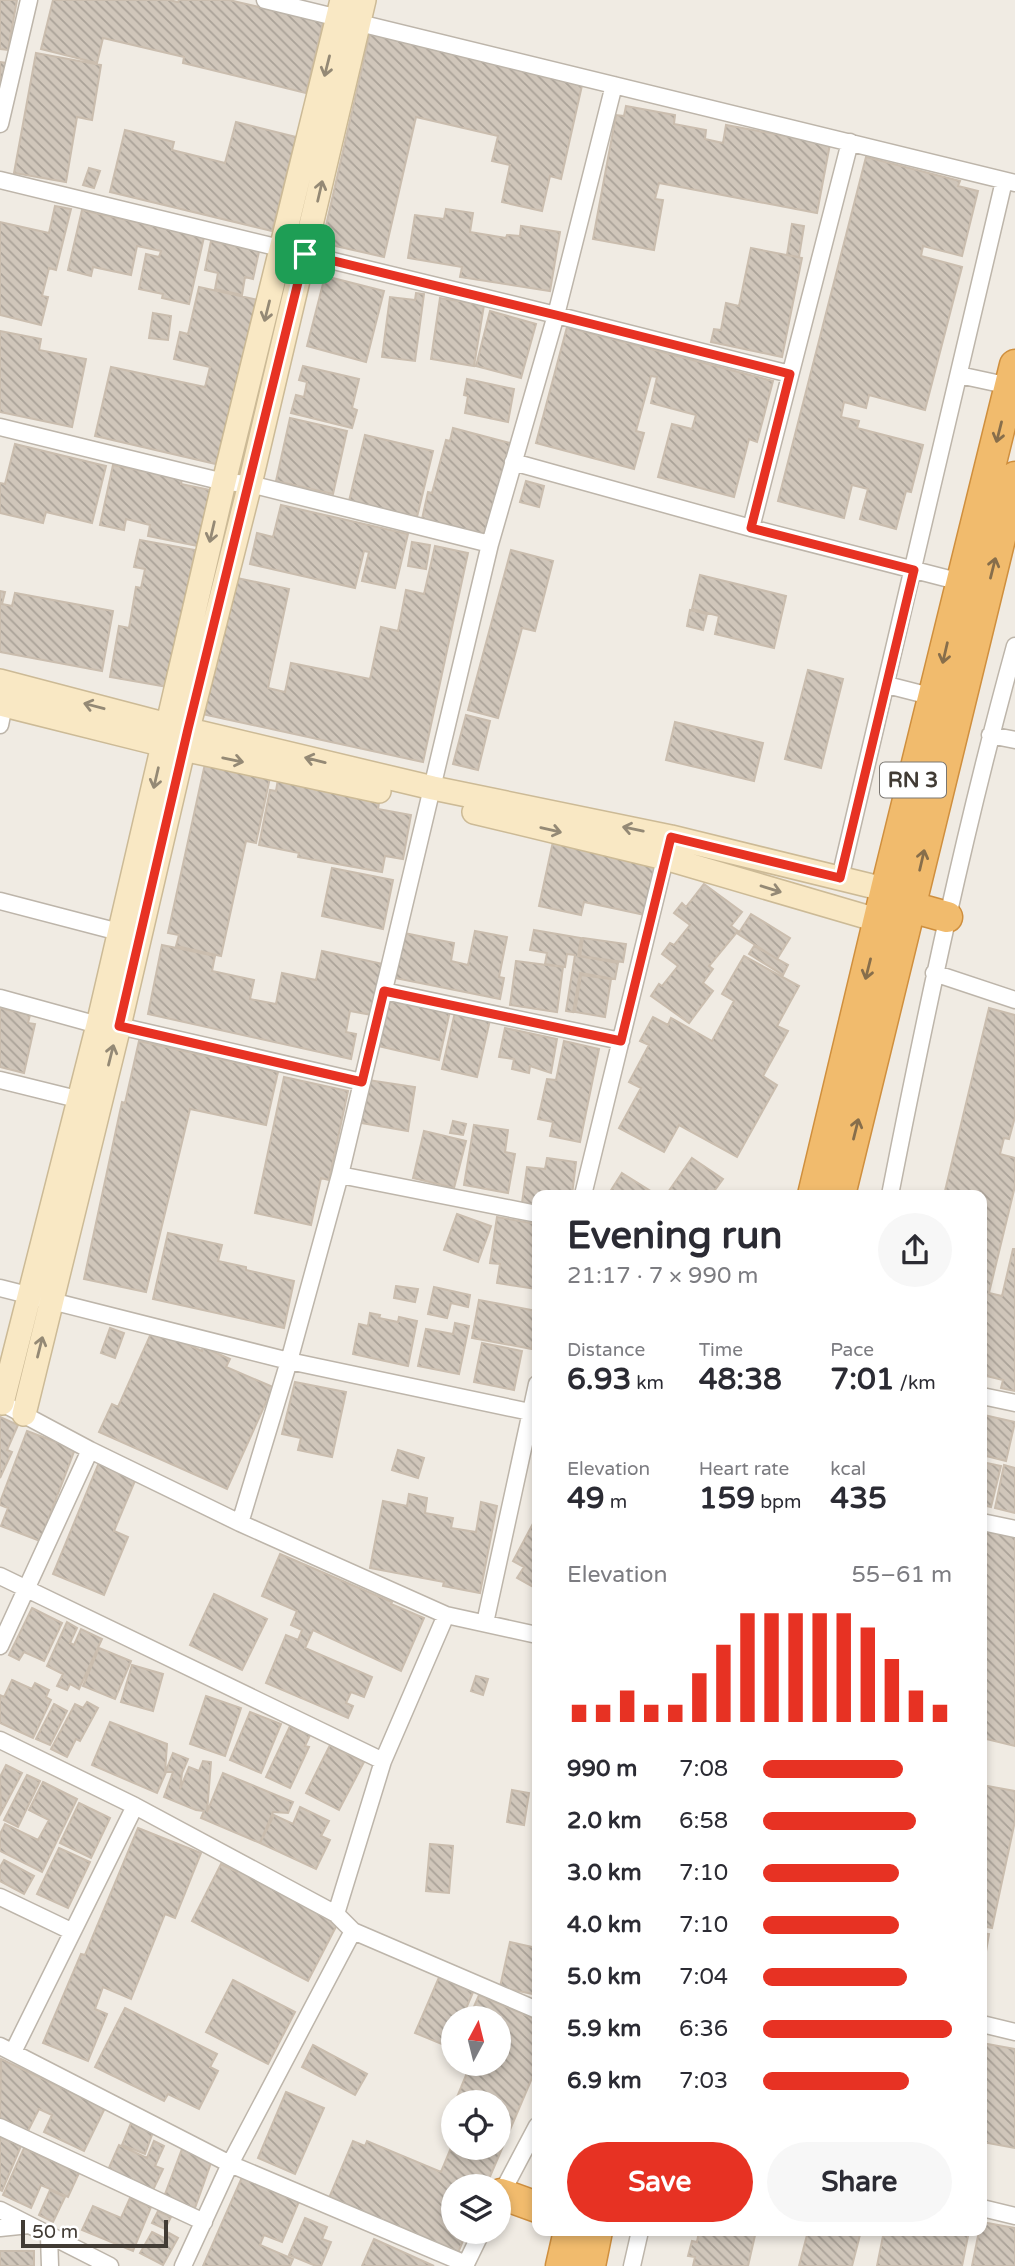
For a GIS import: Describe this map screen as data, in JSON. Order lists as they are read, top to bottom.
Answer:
{
  "streets": {
    "highway": ["RN 3"]
  },
  "scale_bar": "50 m",
  "north": "top",
  "page": {
    "heading": ["Evening run", "21:17 · 7 × 990 m"],
    "stats": [
      ["Distance", "6.93 km"],
      ["Time", "48:38"],
      ["Pace", "7:01 /km"],
      ["Elevation", "49 m"],
      ["Heart rate", "159 bpm"],
      ["kcal", "435"]
    ],
    "chart": ["Elevation", "55–61 m"],
    "list": [
      {
        "name": "990 m",
        "note": "7:08"
      },
      {
        "name": "2.0 km",
        "note": "6:58"
      },
      {
        "name": "3.0 km",
        "note": "7:10"
      },
      {
        "name": "4.0 km",
        "note": "7:10"
      },
      {
        "name": "5.0 km",
        "note": "7:04"
      },
      {
        "name": "5.9 km",
        "note": "6:36"
      },
      {
        "name": "6.9 km",
        "note": "7:03"
      }
    ],
    "buttons": ["Save", "Share"],
    "scale": "50 m"
  }
}
